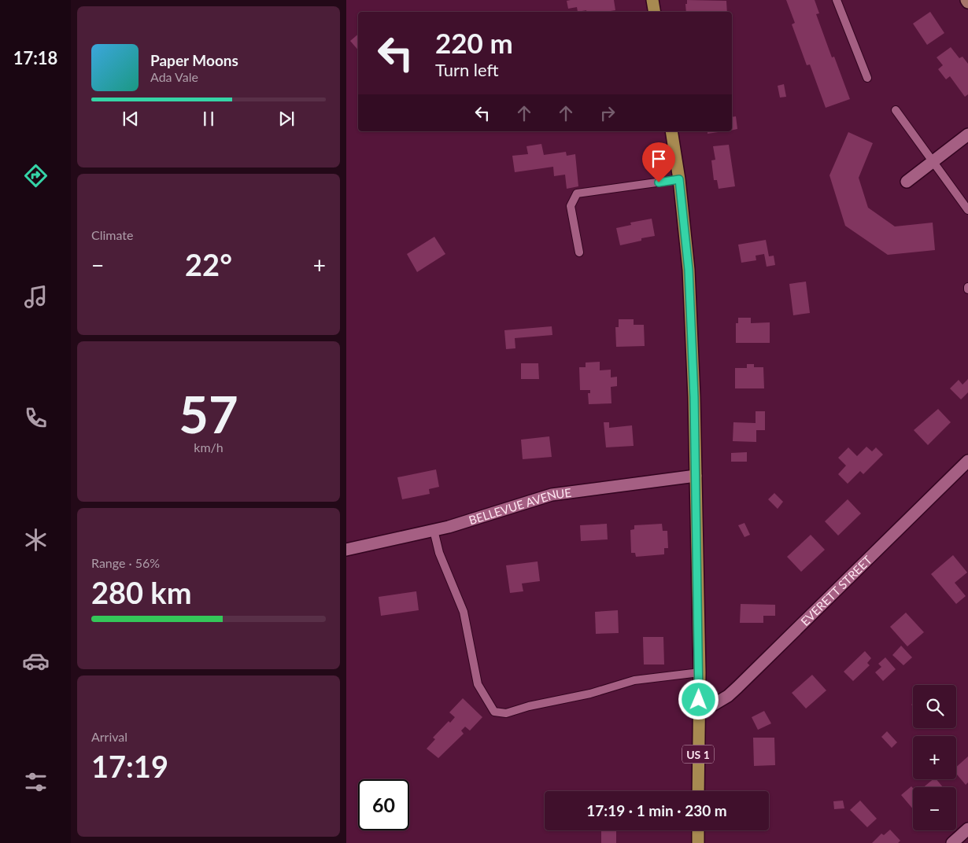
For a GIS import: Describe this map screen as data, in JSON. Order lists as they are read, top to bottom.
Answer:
{
  "streets": {
    "main road": ["US 1"],
    "street": ["BELLEVUE AVENUE", "EVERETT STREET"]
  },
  "crossings": [
    ["BELLEVUE AVENUE", "US 1"],
    ["EVERETT STREET", "US 1"]
  ],
  "page": {
    "tabs": "17:18",
    "turn": ["220 m", "Turn left"],
    "song": ["Paper Moons", "Ada Vale"],
    "tile": [
      "Climate",
      ["57", "km/h"],
      ["Range · 56%", "280 km"],
      ["Arrival", "17:19"]
    ],
    "heat": ["−", "22°", "+"],
    "map_buttons": ["+", "−"],
    "limit": "60",
    "trip": "17:19 · 1 min · 230 m"
  }
}
